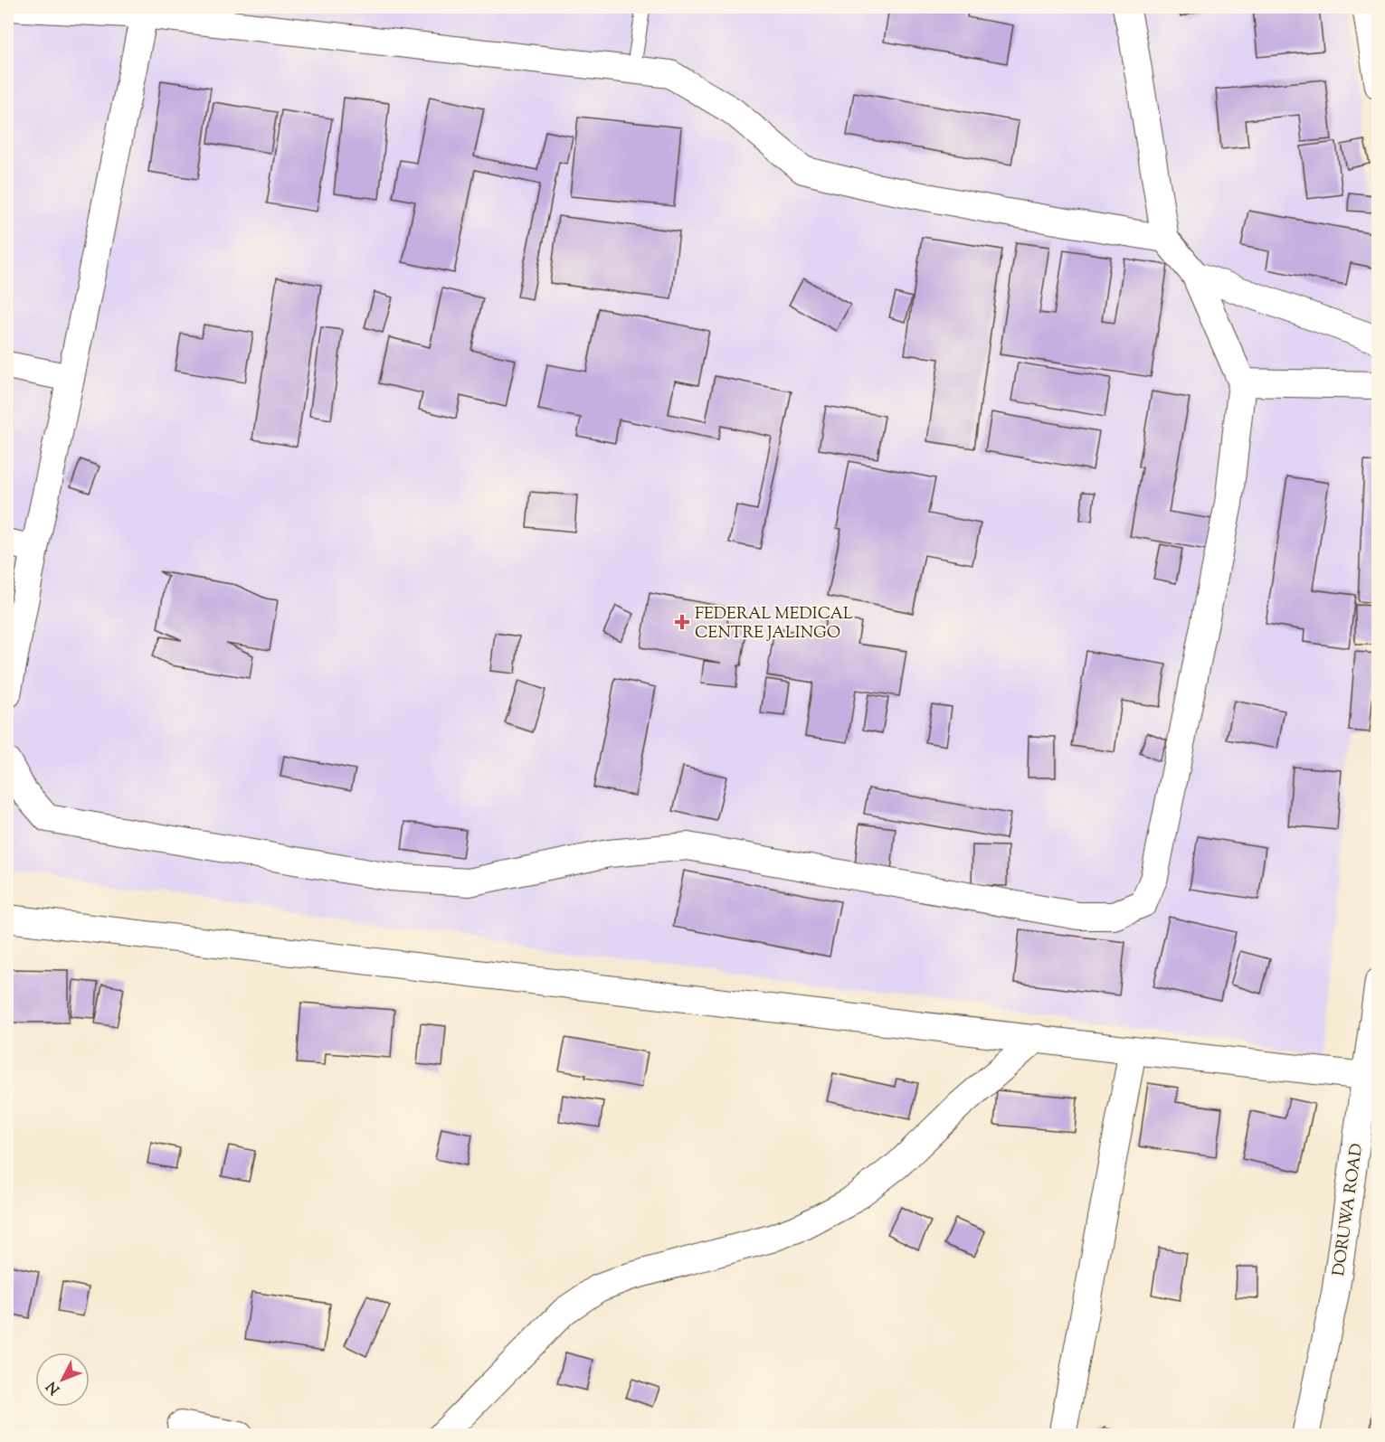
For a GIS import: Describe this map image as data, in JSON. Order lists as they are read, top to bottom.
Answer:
{
  "streets": {
    "street": ["DORUWA ROAD"]
  },
  "places": {
    "health": ["FEDERAL MEDICAL CENTRE JALINGO"]
  },
  "north": "bottom left"
}
